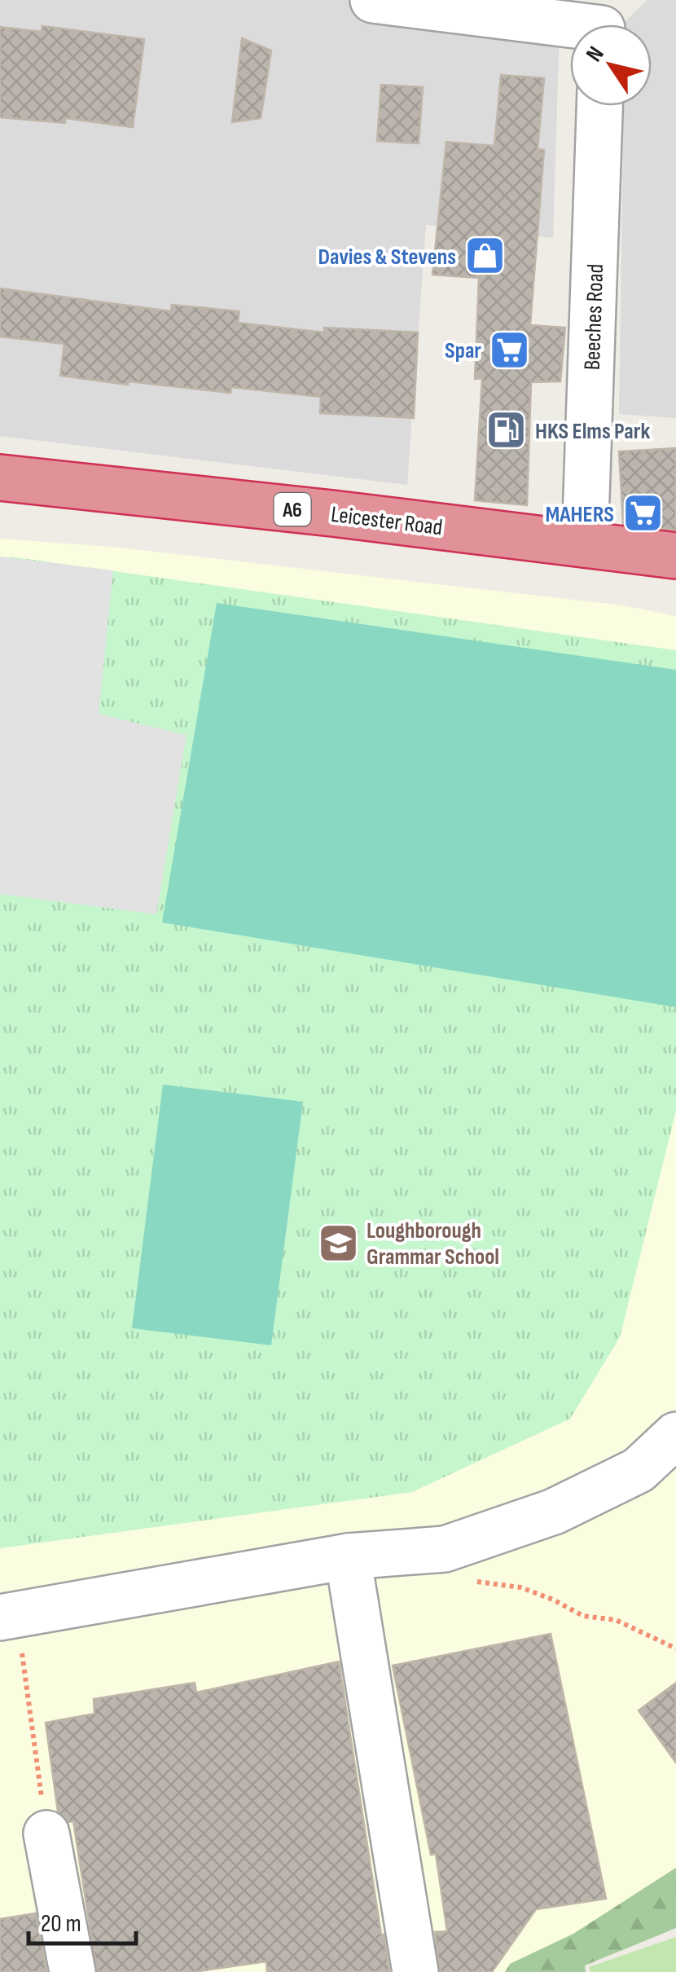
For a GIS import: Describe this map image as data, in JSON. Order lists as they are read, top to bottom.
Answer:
{
  "streets": {
    "highway": ["A6", "Leicester Road"],
    "street": ["Beeches Road"]
  },
  "crossings": [
    ["Beeches Road", "Leicester Road"]
  ],
  "places": {
    "shop": ["Davies & Stevens"],
    "supermarket": ["Spar", "MAHERS"],
    "fuel station": ["HKS Elms Park"],
    "school or university": ["Loughborough Grammar School"]
  },
  "scale_bar": "20 m",
  "north": "top left"
}
